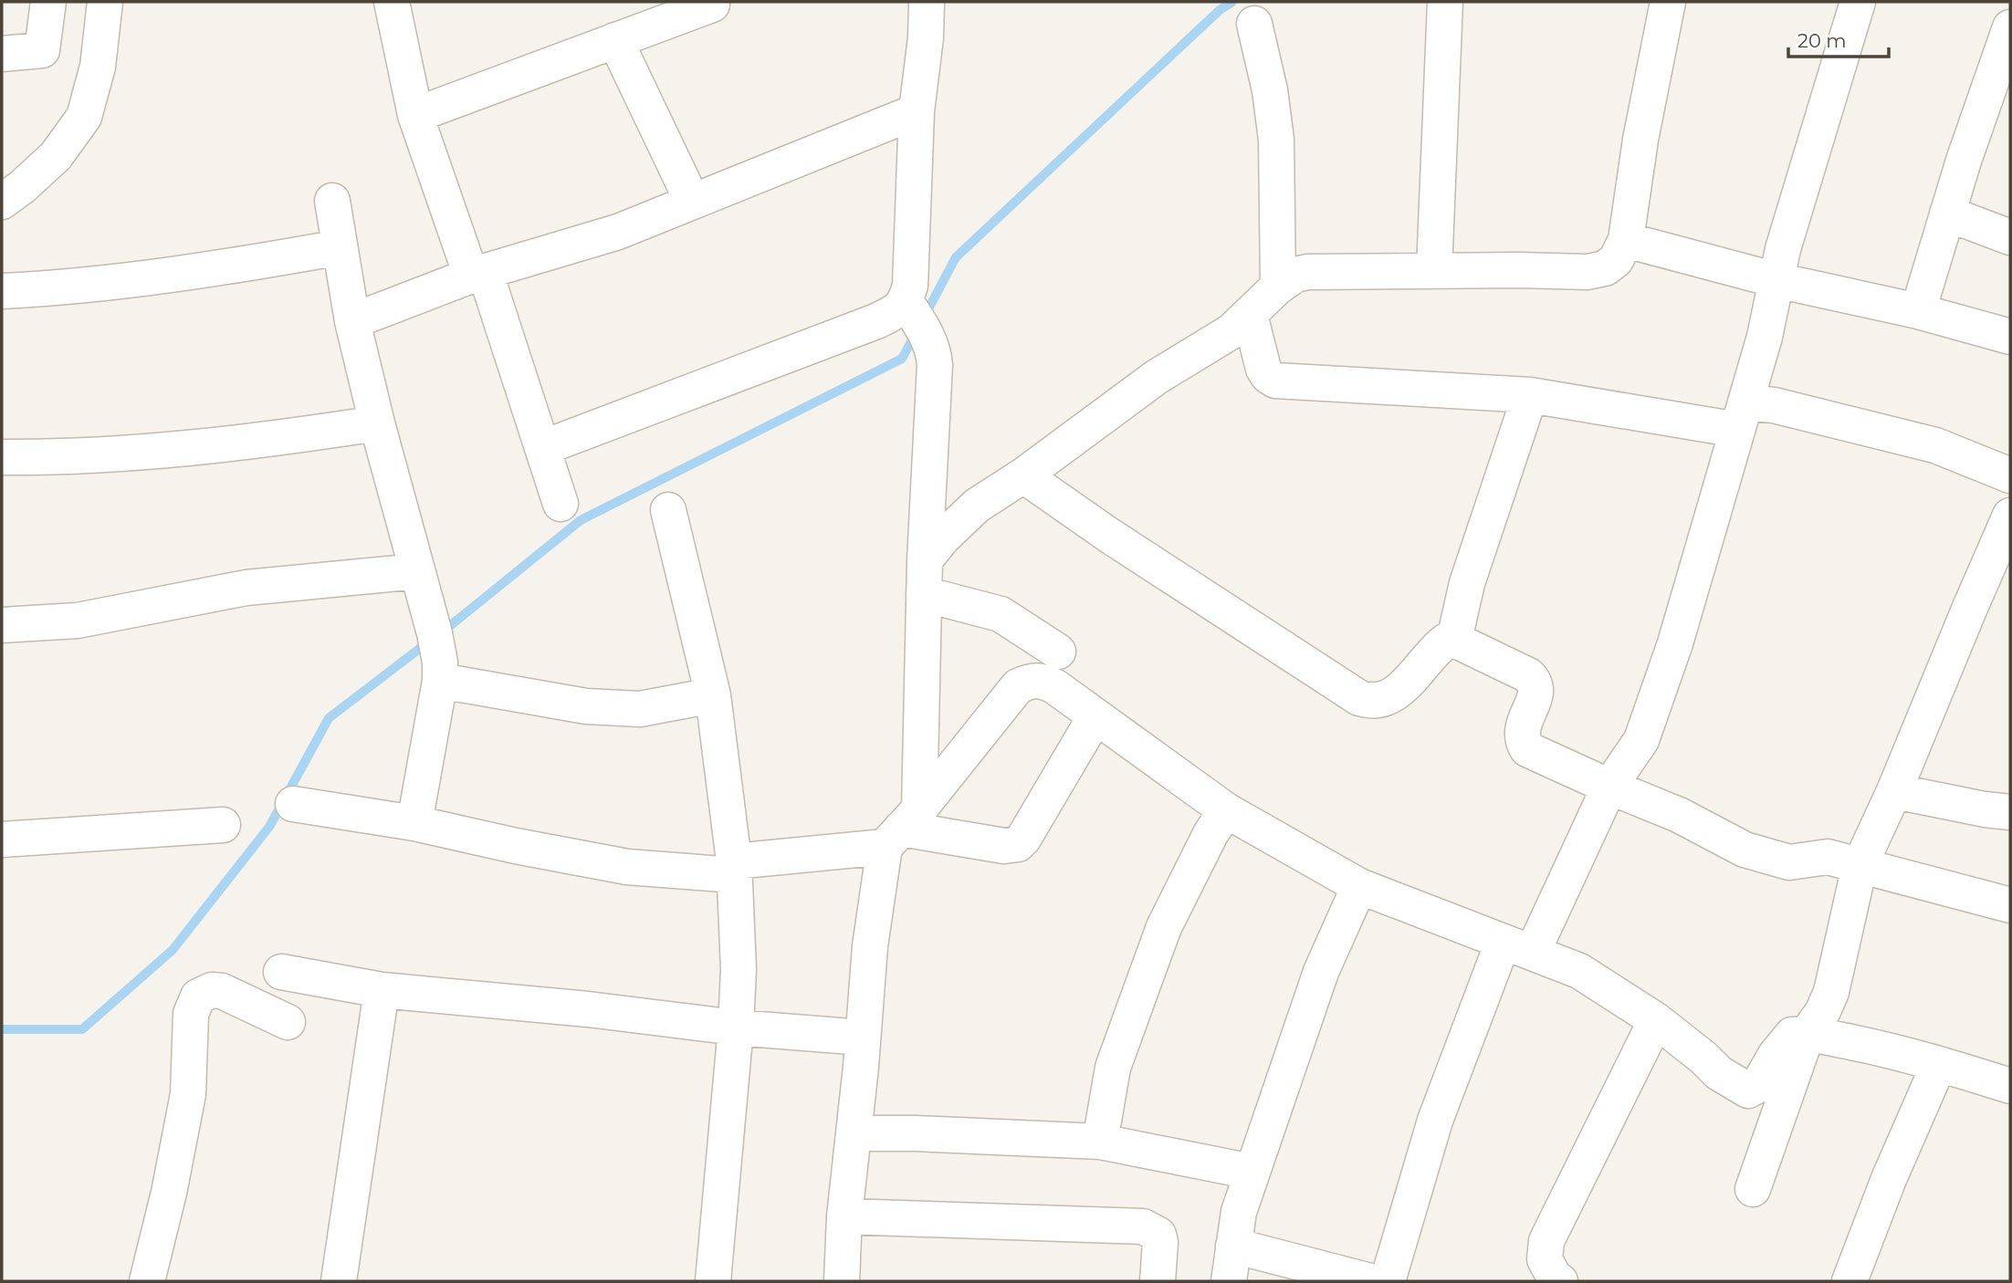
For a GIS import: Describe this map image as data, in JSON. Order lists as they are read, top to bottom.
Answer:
{
  "scale_bar": "20 m"
}
